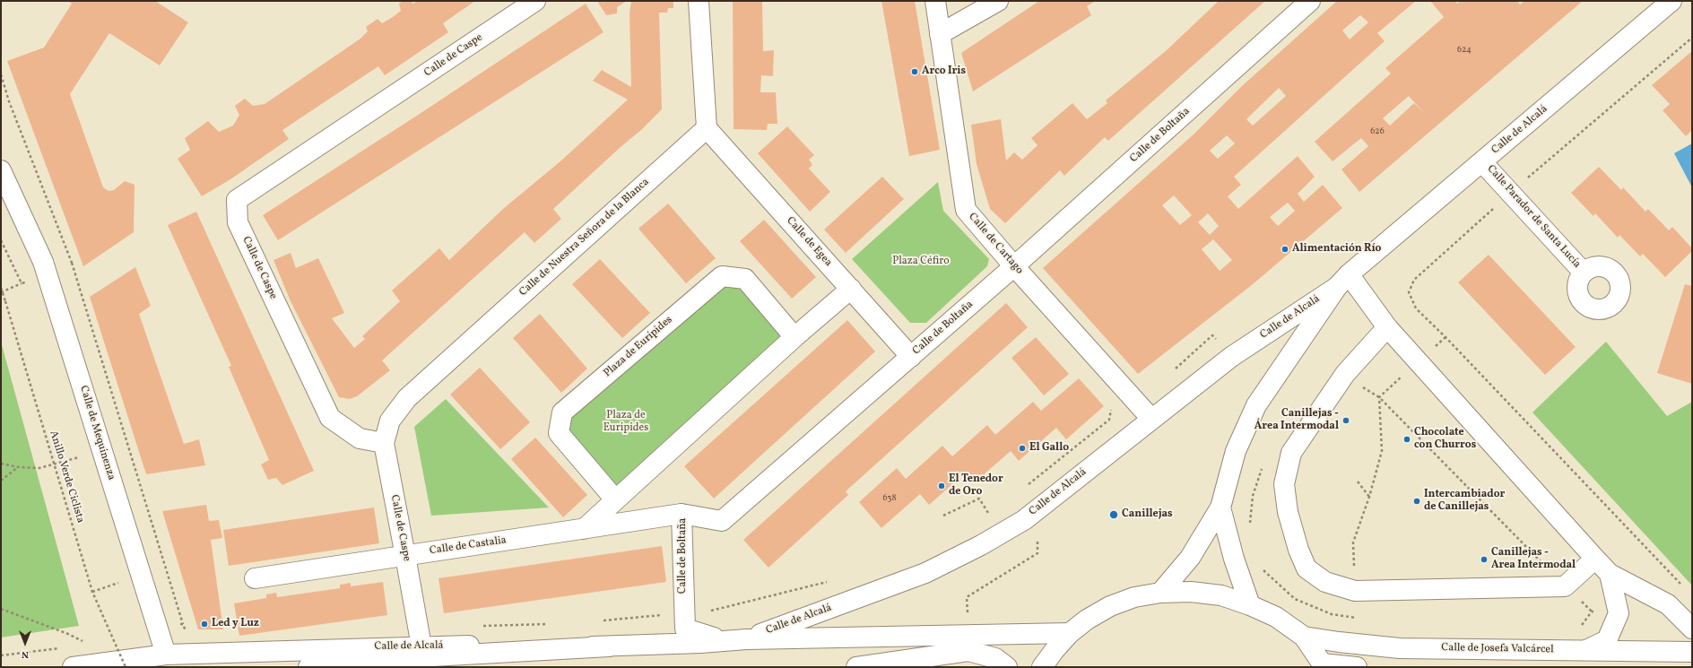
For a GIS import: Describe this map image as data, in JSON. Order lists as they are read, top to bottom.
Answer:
{
  "streets": {
    "main road": [
      "Calle de Caspe",
      "Calle de Alcalá",
      "Calle de Boltaña",
      "Calle Parador de Santa Lucía",
      "Calle de Nuestra Señora de la Blanca",
      "Calle de Egea",
      "Calle de Cartago",
      "Plaza de Eurípides",
      "Calle de Mequinenza",
      "Calle de Castalia",
      "Calle de Josefa Valcárcel"
    ],
    "path": ["Anillo Verde Ciclista"]
  },
  "crossings": [
    ["Calle de Caspe", "Calle de Alcalá"],
    ["Calle de Caspe", "Calle de Nuestra Señora de la Blanca"],
    ["Calle de Caspe", "Calle de Castalia"],
    ["Calle de Alcalá", "Calle de Boltaña"],
    ["Calle de Alcalá", "Calle Parador de Santa Lucía"],
    ["Calle de Alcalá", "Calle de Cartago"],
    ["Calle de Alcalá", "Calle de Mequinenza"],
    ["Calle de Boltaña", "Calle de Egea"],
    ["Calle de Boltaña", "Calle de Cartago"],
    ["Calle de Boltaña", "Calle de Castalia"],
    ["Calle de Nuestra Señora de la Blanca", "Calle de Egea"]
  ],
  "parks": ["Plaza Céfiro", "Plaza de Euripides"],
  "places": [
    "Arco Iris",
    "Alimentación Río",
    "Canillejas - Área Intermodal",
    "Chocolate con Churros",
    "El Gallo",
    "El Tenedor de Oro",
    "Intercambiador de Canillejas",
    "Canillejas",
    "Canillejas - Area Intermodal",
    "Led y Luz"
  ],
  "house_numbers": ["624", "626", "638"],
  "north": "bottom"
}
